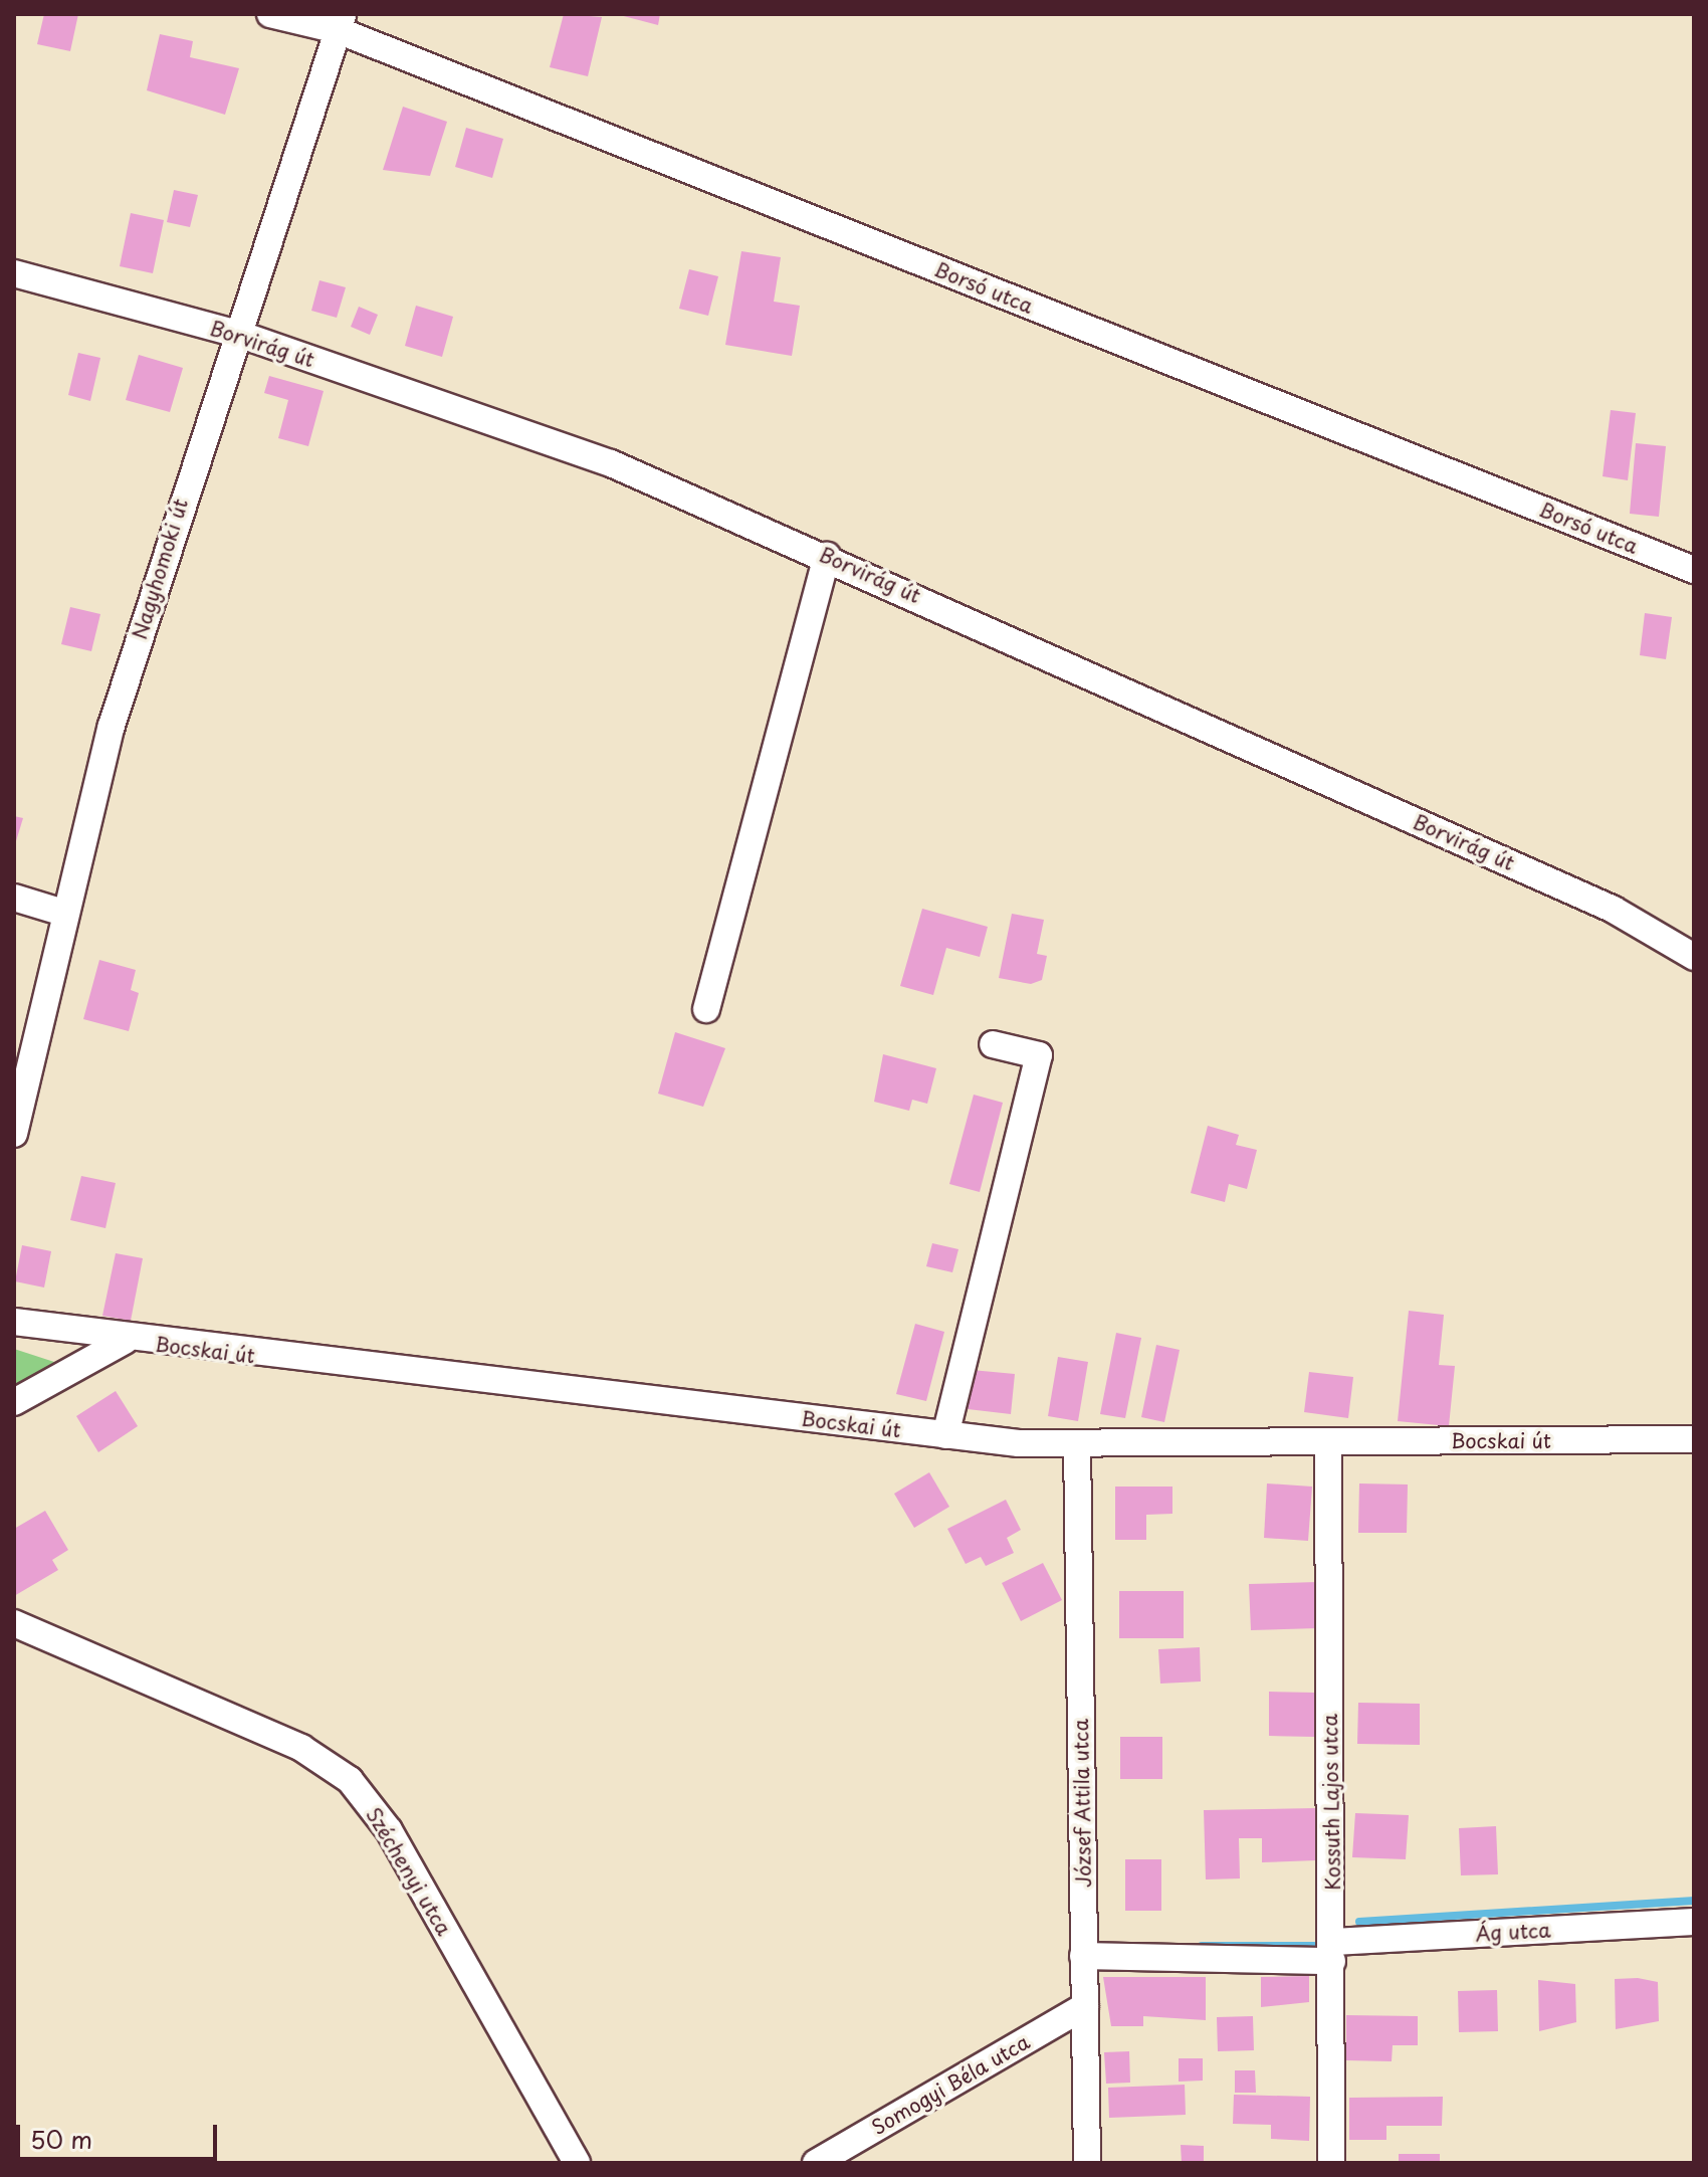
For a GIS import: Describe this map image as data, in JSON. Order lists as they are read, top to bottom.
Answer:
{
  "streets": {
    "street": [
      "Borsó utca",
      "Borvirág út",
      "Nagyhomoki út",
      "Bocskai út",
      "Kossuth Lajos utca",
      "József Attila utca",
      "Széchenyi utca",
      "Ág utca",
      "Somogyi Béla utca"
    ]
  },
  "crossings": [
    ["Borsó utca", "Nagyhomoki út"],
    ["Borvirág út", "Nagyhomoki út"],
    ["Bocskai út", "Kossuth Lajos utca"],
    ["Bocskai út", "József Attila utca"],
    ["Kossuth Lajos utca", "Ág utca"],
    ["József Attila utca", "Ág utca"],
    ["József Attila utca", "Somogyi Béla utca"]
  ],
  "scale_bar": "50 m"
}
